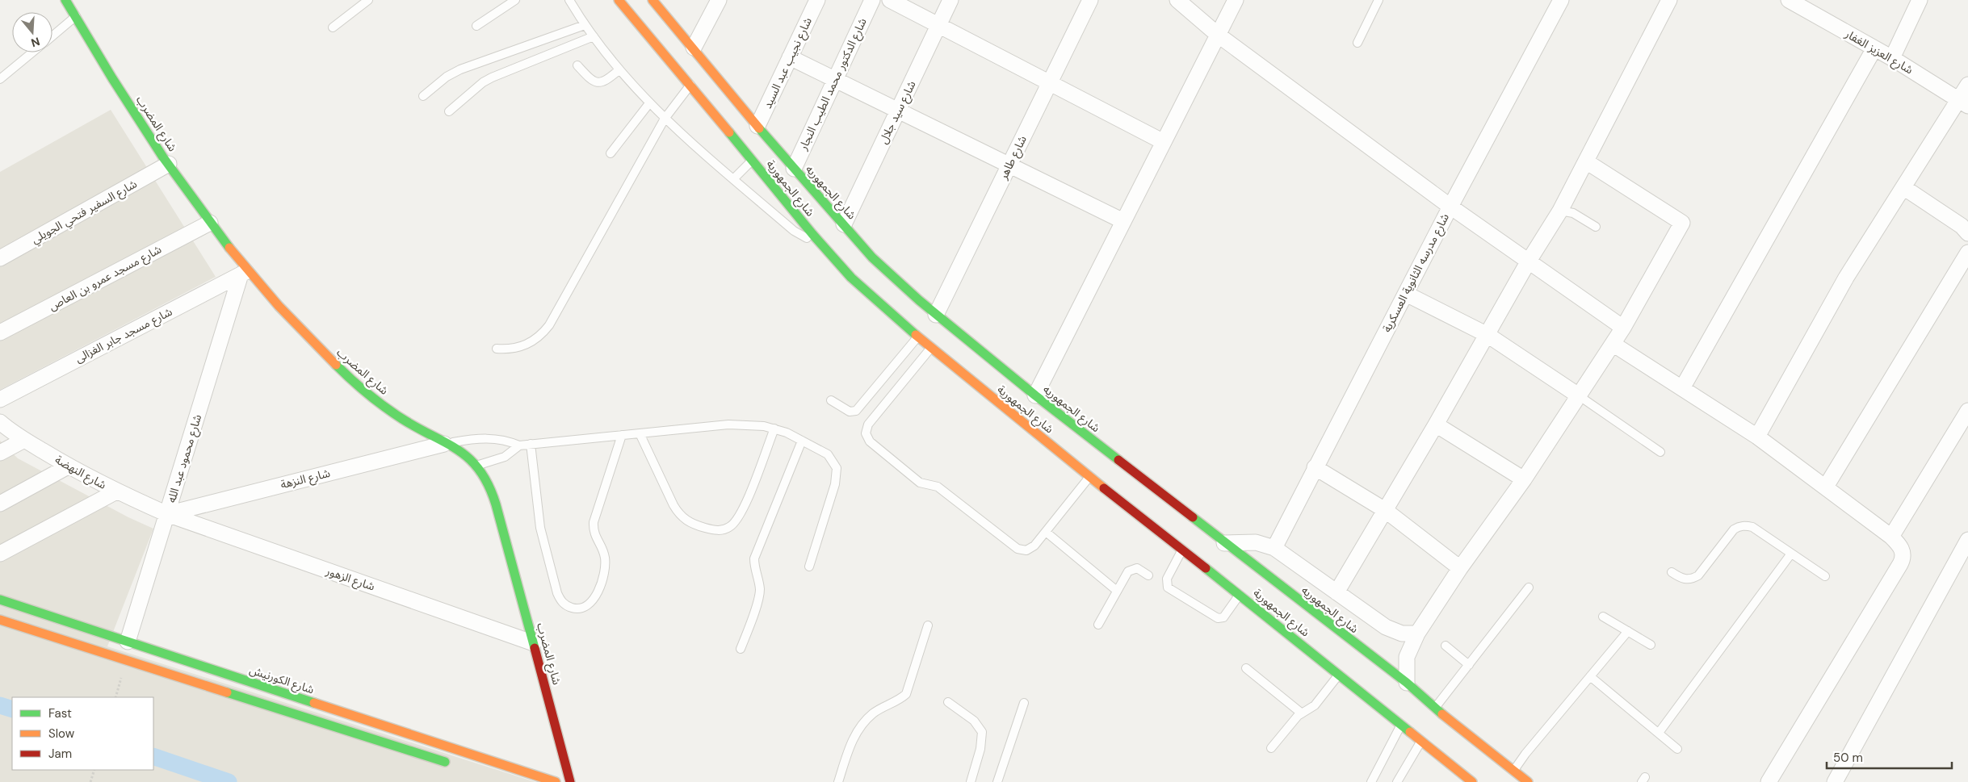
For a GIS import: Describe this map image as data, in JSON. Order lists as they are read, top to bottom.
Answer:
{
  "streets": {
    "main road": [
      "شارع المضرب",
      "شارع الجمهورية",
      "شارع الجمهوريه",
      "شارع الكورنيش"
    ],
    "street": [
      "شارع العزيز الغفار",
      "شارع نجيب عبد السيد",
      "شارع الدكتور محمد الطيب النجار",
      "شارع سيد جلال",
      "شارع طاهر",
      "شارع السفير فتحي الجويلي",
      "شارع مدرسه الثانوية العسكرية",
      "شارع مسجد عمرو بن العاص",
      "شارع مسجد جابر الغزالى",
      "شارع محمود عبد الله",
      "شارع النهضة",
      "شارع النزهة",
      "شارع الزهور"
    ]
  },
  "crossings": [
    ["شارع نجيب عبد السيد", "شارع الجمهوريه"],
    ["شارع الدكتور محمد الطيب النجار", "شارع الجمهوريه"],
    ["شارع سيد جلال", "شارع الجمهوريه"],
    ["شارع المضرب", "شارع السفير فتحي الجويلي"],
    ["شارع المضرب", "شارع مسجد عمرو بن العاص"],
    ["شارع المضرب", "شارع مسجد جابر الغزالى"],
    ["شارع المضرب", "شارع محمود عبد الله"],
    ["شارع المضرب", "شارع النزهة"],
    ["شارع المضرب", "شارع الزهور"],
    ["شارع طاهر", "شارع الجمهوريه"],
    ["شارع مسجد جابر الغزالى", "شارع محمود عبد الله"],
    ["شارع محمود عبد الله", "شارع النهضة"],
    ["شارع محمود عبد الله", "شارع النزهة"],
    ["شارع محمود عبد الله", "شارع الزهور"],
    ["شارع محمود عبد الله", "شارع الكورنيش"],
    ["شارع النهضة", "شارع النزهة"],
    ["شارع النهضة", "شارع الزهور"],
    ["شارع النزهة", "شارع الزهور"]
  ],
  "legend": ["Fast", "Slow", "Jam"],
  "scale_bar": "50 m",
  "north": "bottom"
}
